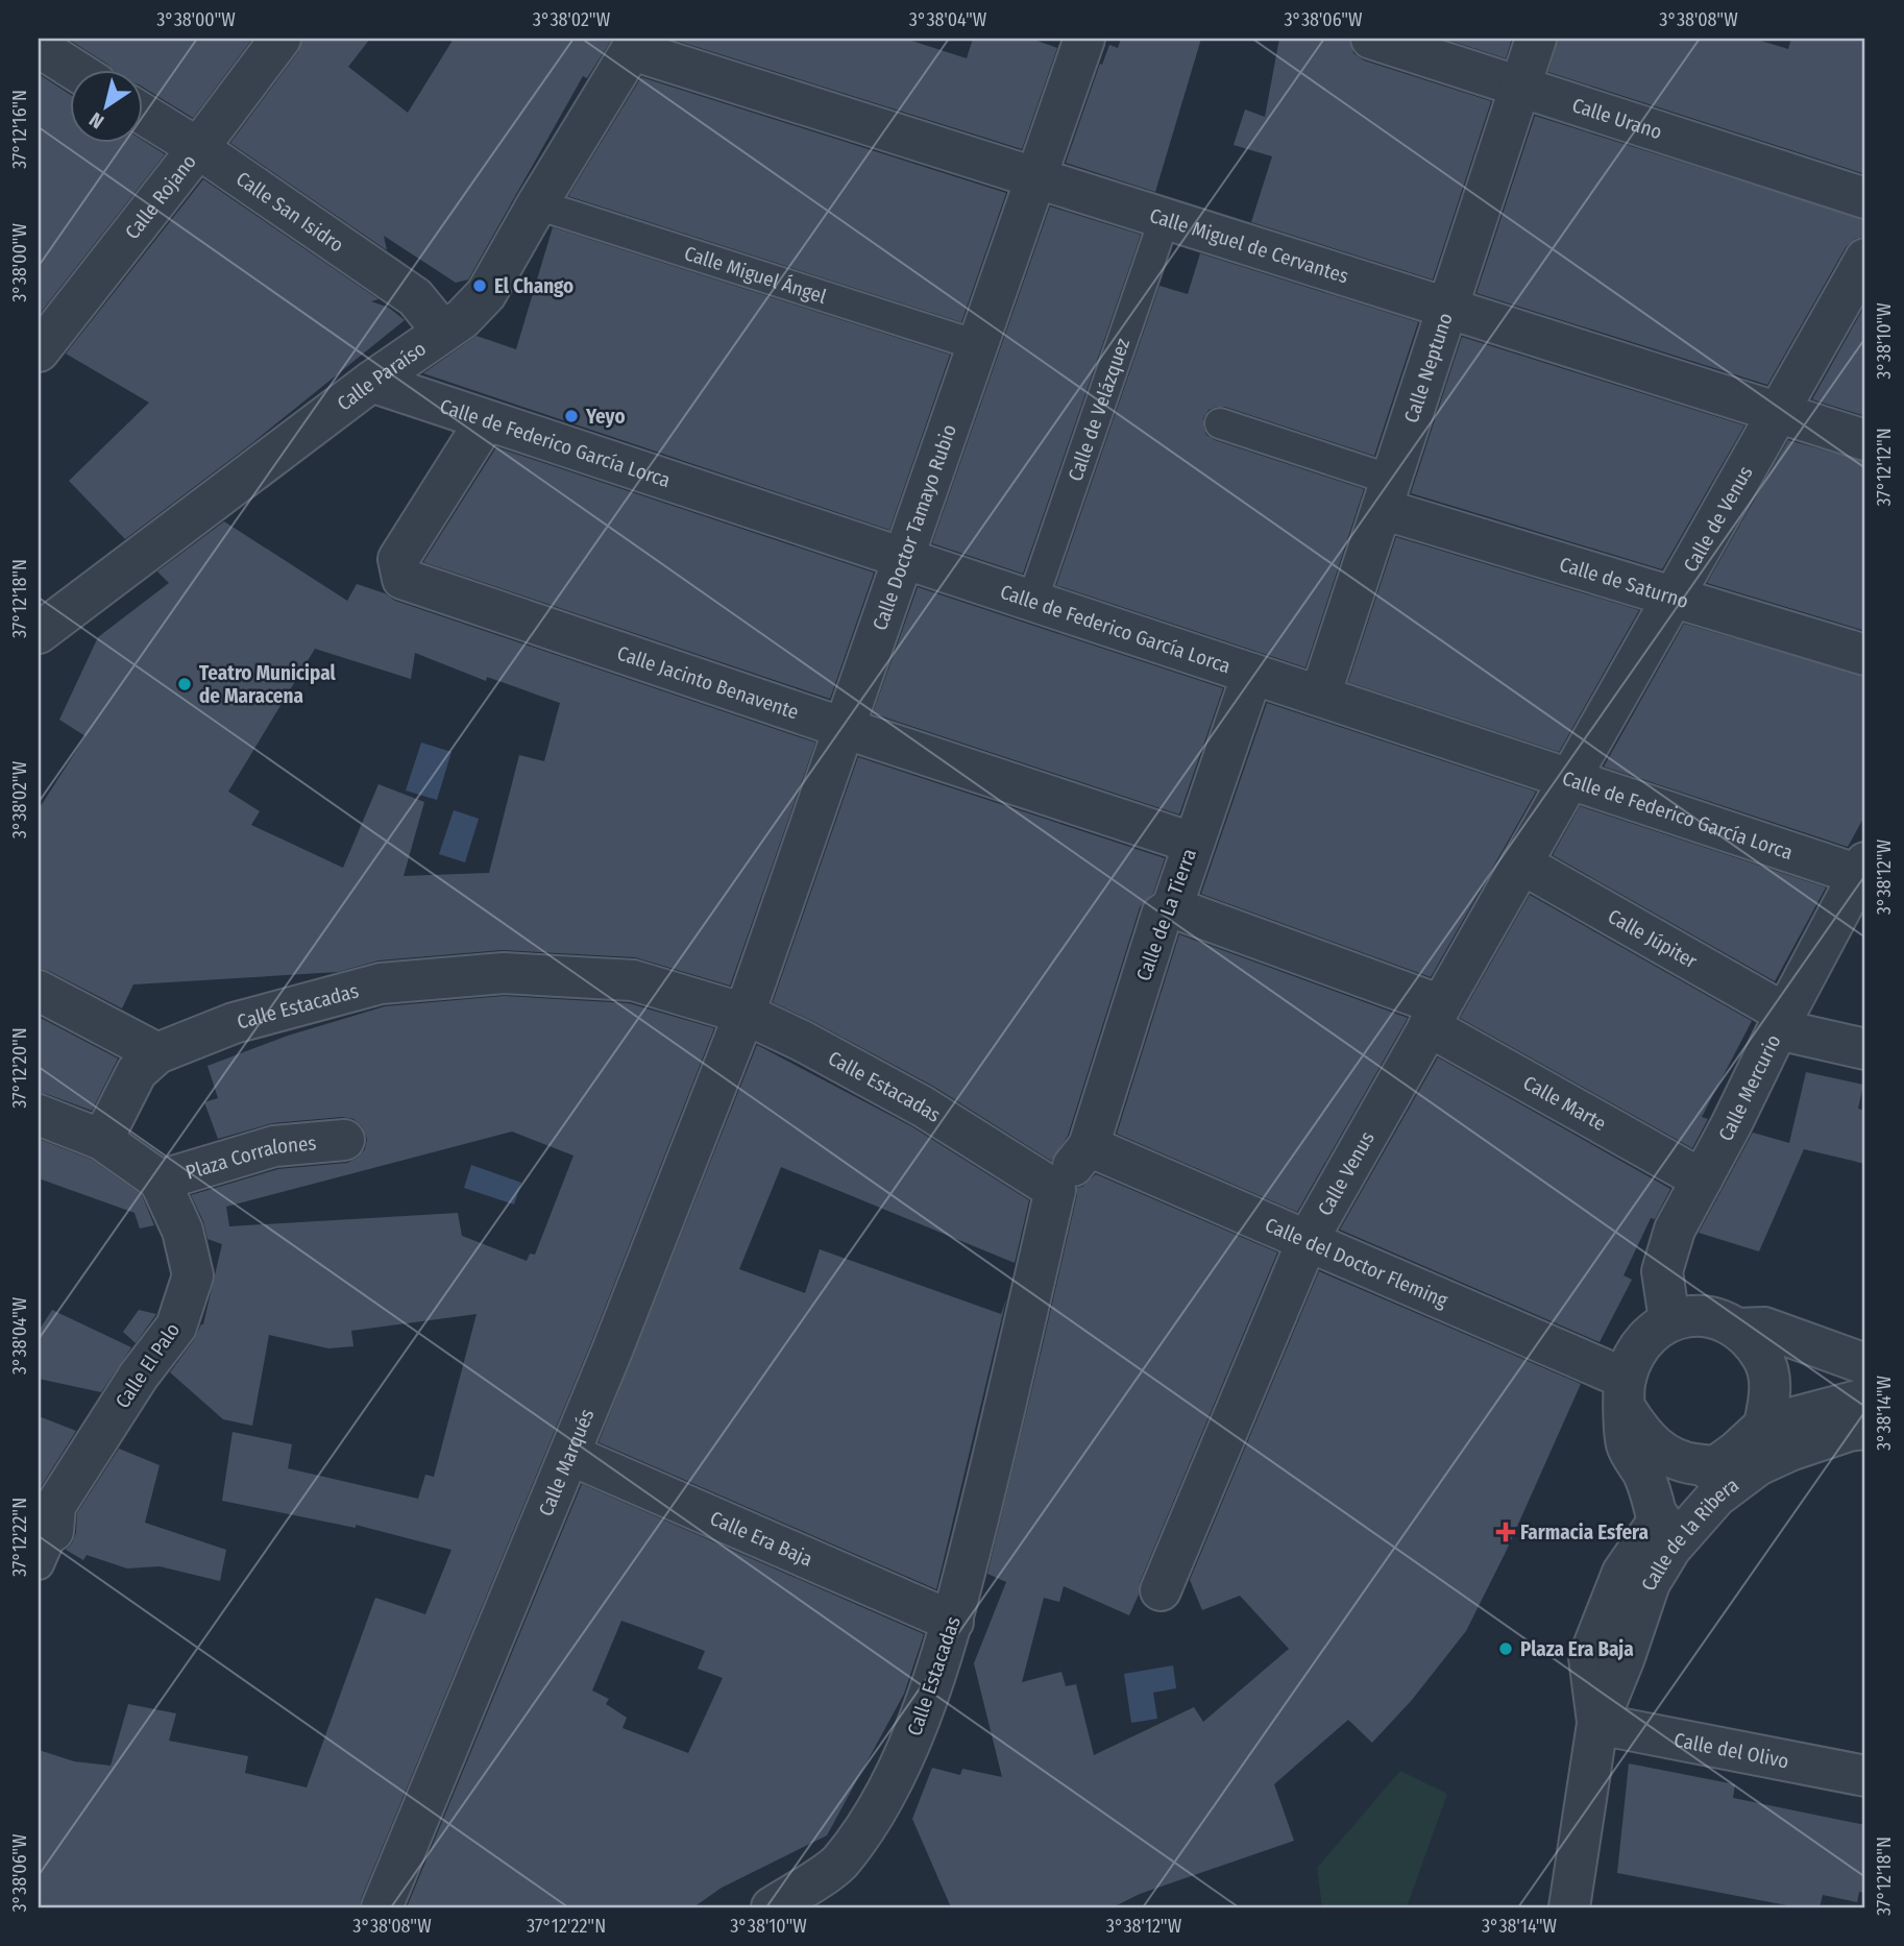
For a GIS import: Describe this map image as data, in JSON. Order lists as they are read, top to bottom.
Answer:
{
  "streets": {
    "street": [
      "Calle Urano",
      "Calle Rojano",
      "Calle San Isidro",
      "Calle Miguel de Cervantes",
      "Calle Miguel Ángel",
      "Calle Neptuno",
      "Calle Paraíso",
      "Calle de Velázquez",
      "Calle de Federico García Lorca",
      "Calle de Venus",
      "Calle Doctor Tamayo Rubio",
      "Calle de Saturno",
      "Calle Jacinto Benavente",
      "Calle de La Tierra",
      "Calle Júpiter",
      "Calle Estacadas",
      "Calle Mercurio",
      "Calle Marte",
      "Plaza Corralones",
      "Calle Venus",
      "Calle del Doctor Fleming",
      "Calle El Palo",
      "Calle Marqués",
      "Calle Era Baja",
      "Calle de la Ribera",
      "Calle del Olivo"
    ]
  },
  "crossings": [
    ["Calle Urano", "Calle Neptuno"],
    ["Calle Rojano", "Calle San Isidro"],
    ["Calle San Isidro", "Calle Paraíso"],
    ["Calle Miguel de Cervantes", "Calle Neptuno"],
    ["Calle Miguel de Cervantes", "Calle Paraíso"],
    ["Calle Miguel de Cervantes", "Calle de Velázquez"],
    ["Calle Miguel de Cervantes", "Calle de Venus"],
    ["Calle Miguel de Cervantes", "Calle Doctor Tamayo Rubio"],
    ["Calle Miguel Ángel", "Calle Paraíso"],
    ["Calle Miguel Ángel", "Calle Doctor Tamayo Rubio"],
    ["Calle Neptuno", "Calle de Federico García Lorca"],
    ["Calle Neptuno", "Calle de Saturno"],
    ["Calle Paraíso", "Calle de Federico García Lorca"],
    ["Calle de Velázquez", "Calle de Federico García Lorca"],
    ["Calle de Federico García Lorca", "Calle de Venus"],
    ["Calle de Federico García Lorca", "Calle Doctor Tamayo Rubio"],
    ["Calle de Federico García Lorca", "Calle Jacinto Benavente"],
    ["Calle de Federico García Lorca", "Calle de La Tierra"],
    ["Calle de Federico García Lorca", "Calle Mercurio"],
    ["Calle de Federico García Lorca", "Calle Venus"],
    ["Calle de Venus", "Calle de Saturno"],
    ["Calle de Venus", "Calle Venus"],
    ["Calle Doctor Tamayo Rubio", "Calle Jacinto Benavente"],
    ["Calle Doctor Tamayo Rubio", "Calle Estacadas"],
    ["Calle Doctor Tamayo Rubio", "Calle Marqués"],
    ["Calle Jacinto Benavente", "Calle de La Tierra"],
    ["Calle de La Tierra", "Calle Estacadas"],
    ["Calle de La Tierra", "Calle Marte"],
    ["Calle de La Tierra", "Calle del Doctor Fleming"],
    ["Calle Júpiter", "Calle Mercurio"],
    ["Calle Júpiter", "Calle Venus"],
    ["Calle Estacadas", "Calle El Palo"],
    ["Calle Estacadas", "Calle Marqués"],
    ["Calle Estacadas", "Calle Era Baja"],
    ["Calle Mercurio", "Calle Marte"],
    ["Calle Mercurio", "Calle del Doctor Fleming"],
    ["Calle Mercurio", "Calle de la Ribera"],
    ["Calle Marte", "Calle Venus"],
    ["Plaza Corralones", "Calle El Palo"],
    ["Calle Venus", "Calle del Doctor Fleming"],
    ["Calle del Doctor Fleming", "Calle de la Ribera"],
    ["Calle Marqués", "Calle Era Baja"],
    ["Calle de la Ribera", "Calle del Olivo"]
  ],
  "places": {
    "other": [
      "El Chango",
      "Yeyo",
      "Teatro Municipal de Maracena",
      "Plaza Era Baja"
    ],
    "health": ["Farmacia Esfera"]
  },
  "north": "bottom left",
  "coordinates": [
    "3°38'00\"W",
    "3°38'02\"W",
    "3°38'04\"W",
    "3°38'06\"W",
    "3°38'08\"W",
    "37°12'16\"N",
    "3°38'10\"W",
    "37°12'12\"N",
    "37°12'18\"N",
    "3°38'12\"W",
    "37°12'20\"N",
    "3°38'14\"W",
    "37°12'22\"N"
  ]
}
